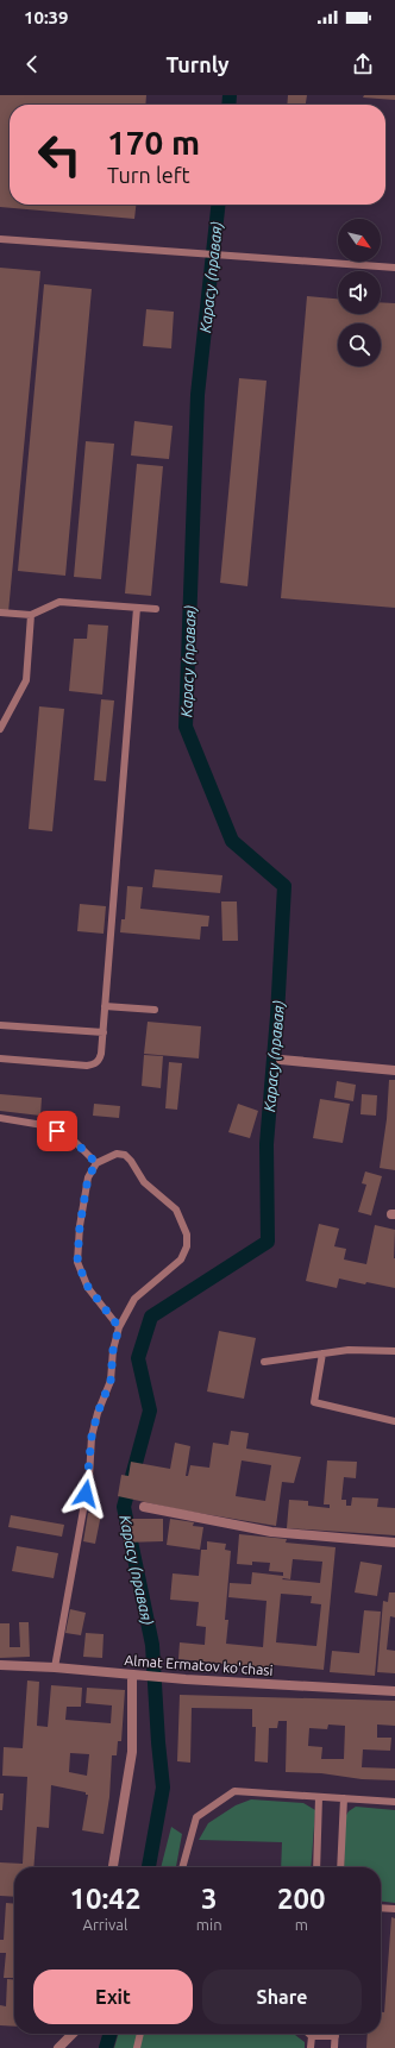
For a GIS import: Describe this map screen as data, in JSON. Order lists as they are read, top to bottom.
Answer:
{
  "streets": {
    "street": ["Almat Ermatov ko'chasi"]
  },
  "water": ["Карасу (правая)"],
  "north": "bottom right",
  "page": {
    "status": "10:39",
    "header": "Turnly",
    "turn": ["170 m", "Turn left"],
    "eta": [
      "10:42",
      "Arrival",
      "3",
      "min",
      "200",
      "m"
    ],
    "buttons": ["Exit", "Share"]
  }
}
